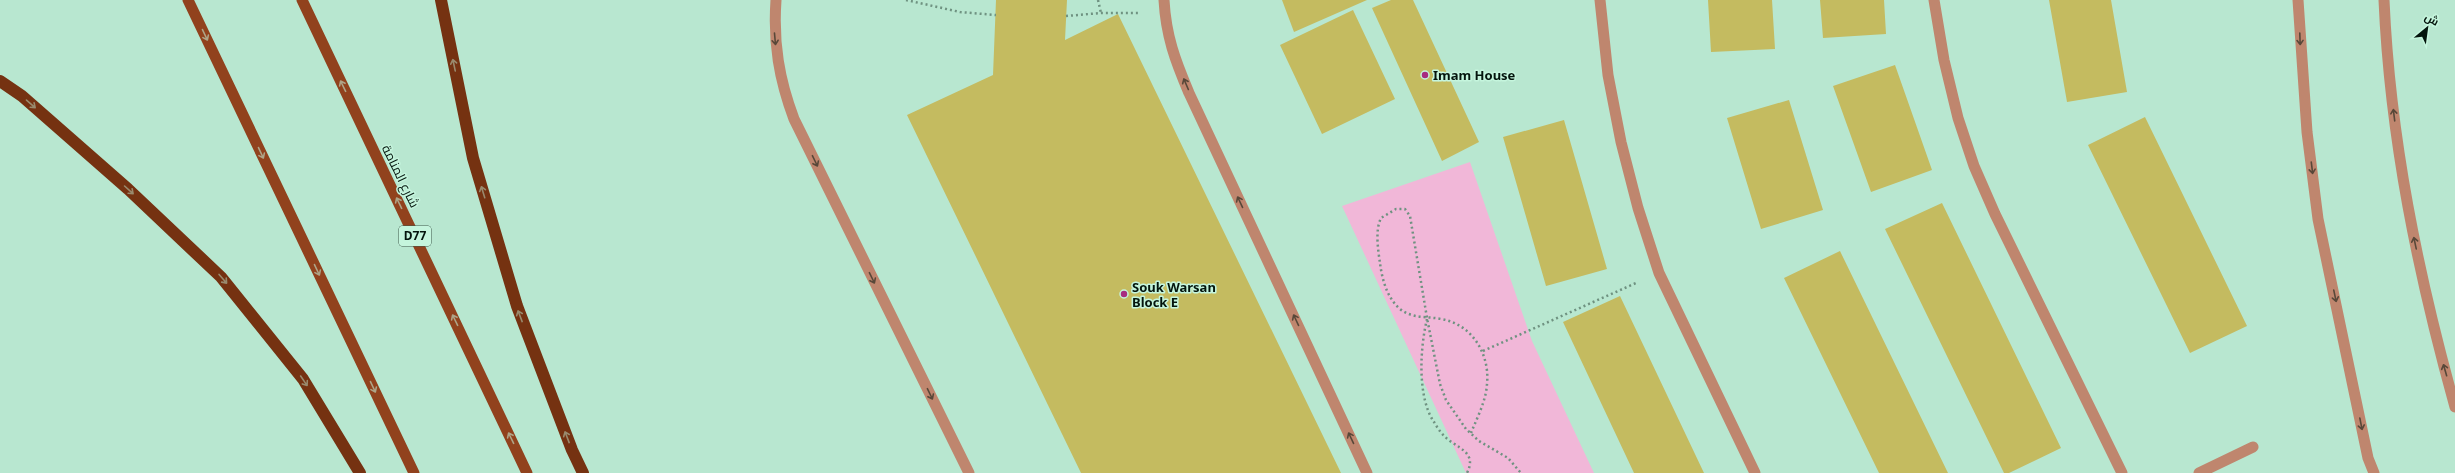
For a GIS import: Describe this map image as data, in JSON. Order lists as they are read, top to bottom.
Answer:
{
  "streets": {
    "main road": ["شارع المنامة", "D77"]
  },
  "one_way": ["شارع المنامة"],
  "places": ["Imam House", "Souk Warsan Block E"],
  "north": "top right"
}
